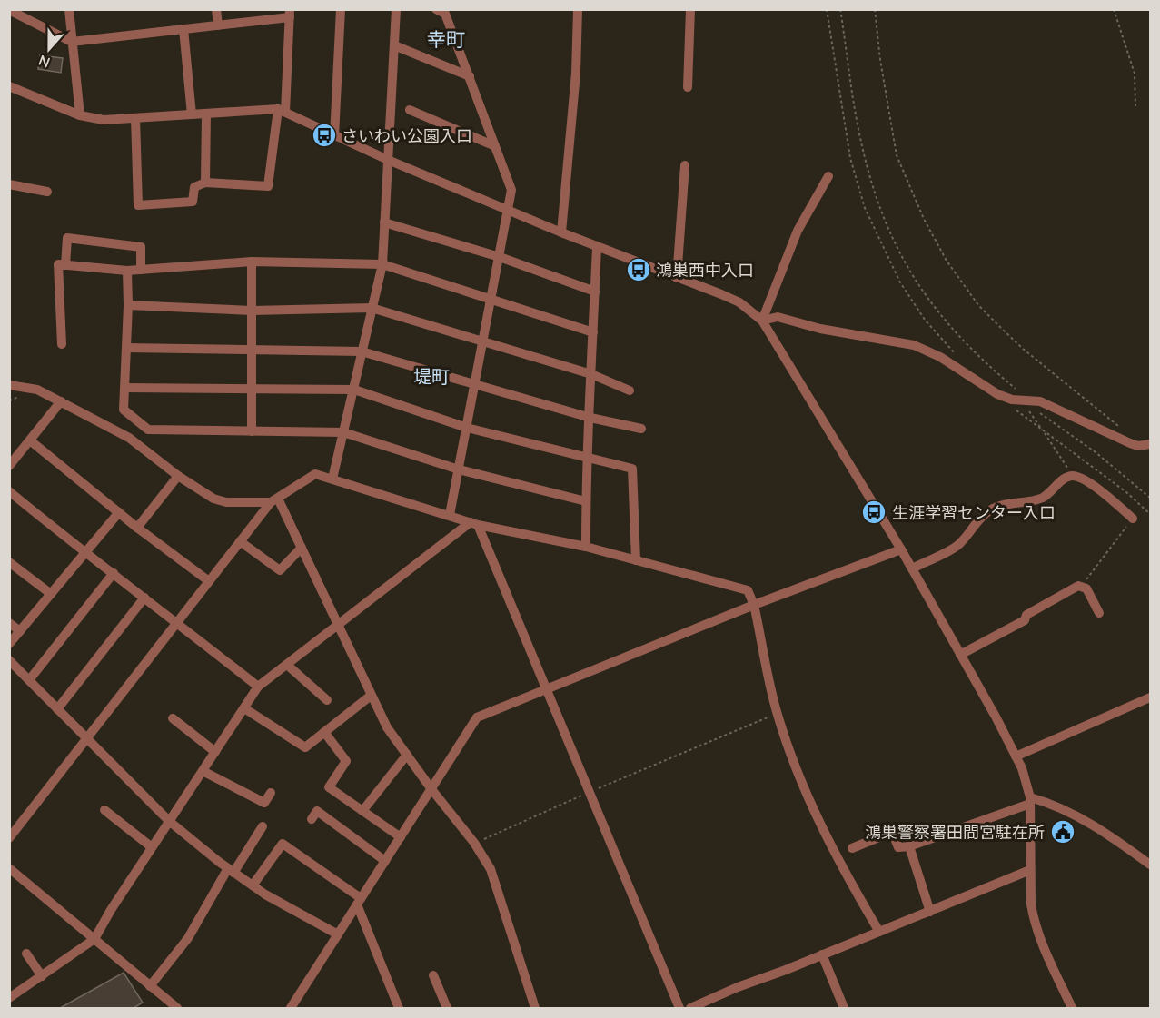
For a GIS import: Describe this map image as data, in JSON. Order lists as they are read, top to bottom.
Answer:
{
  "districts": ["幸町", "堤町"],
  "places": {
    "bus stop": ["さいわい公園入口", "鴻巣西中入口", "生涯学習センター入口"],
    "public building": ["鴻巣警察署田間宮駐在所"]
  },
  "north": "bottom"
}
